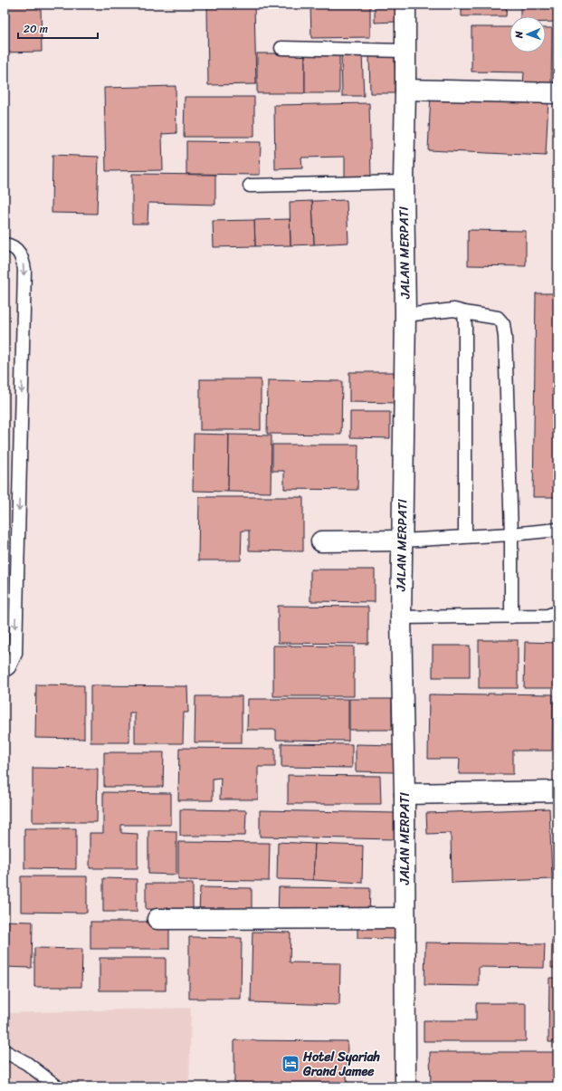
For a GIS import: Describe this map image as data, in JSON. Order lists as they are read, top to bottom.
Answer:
{
  "streets": {
    "street": ["JALAN MERPATI"]
  },
  "places": {
    "hotel": ["Hotel Syariah Grand Jamee"]
  },
  "scale_bar": "20 m",
  "north": "left"
}
